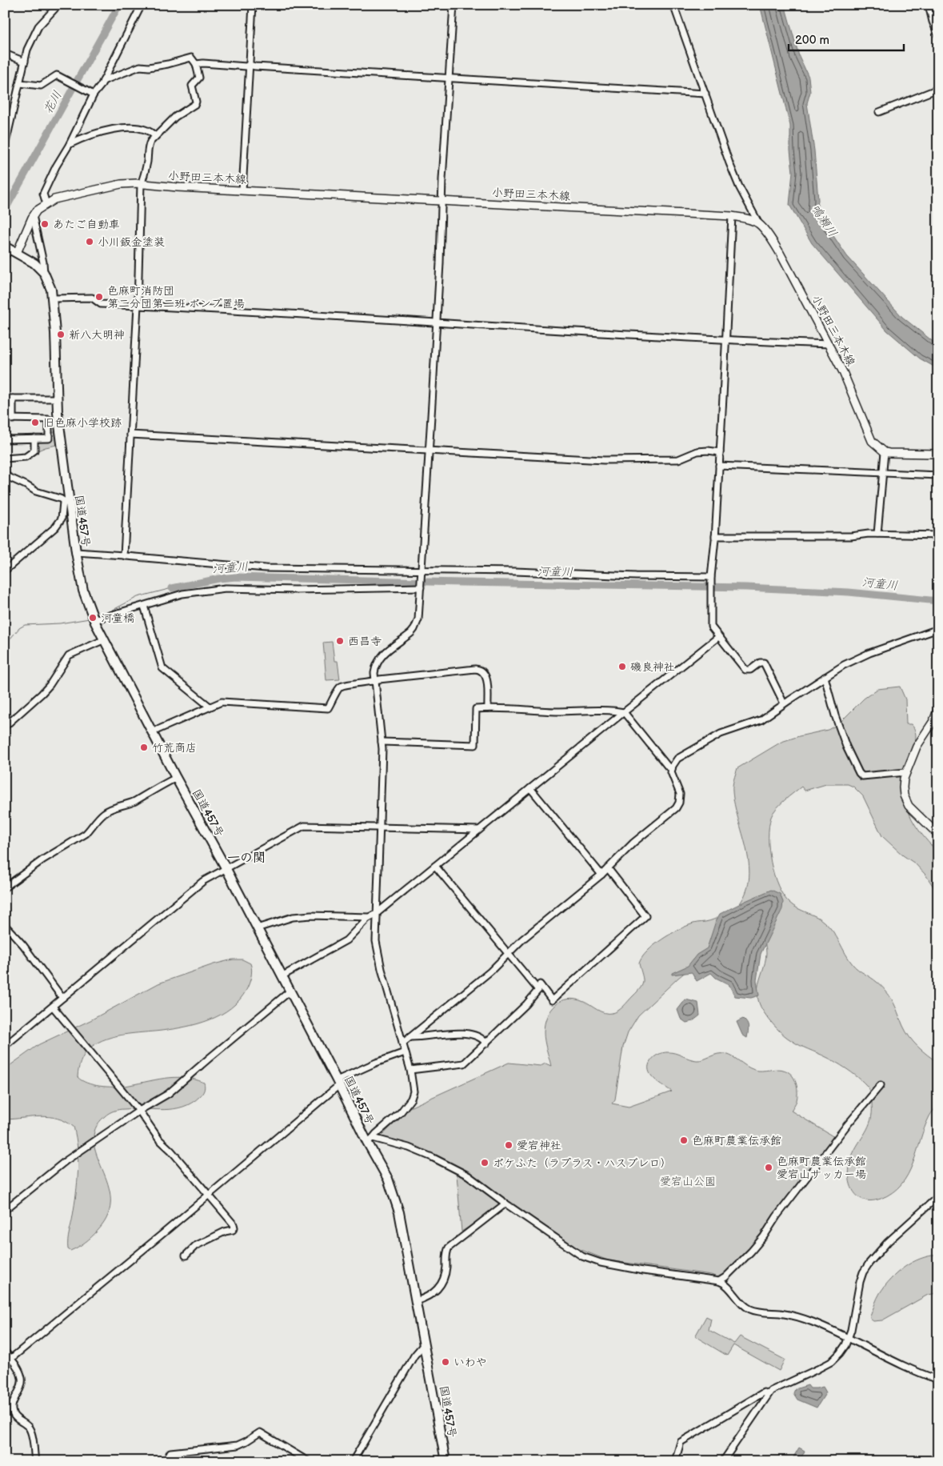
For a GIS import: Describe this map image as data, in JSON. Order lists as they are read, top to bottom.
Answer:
{
  "streets": {
    "highway": ["国道457号"],
    "main road": ["小野田三本木線"]
  },
  "crossings": [
    ["小野田三本木線", "国道457号"]
  ],
  "districts": ["一の関"],
  "water": ["花川", "鳴瀬川", "河童川"],
  "parks": ["愛宕山公園"],
  "places": [
    "あたご自動車",
    "小川鈑金塗装",
    "色麻町消防団 第二分団第二班 ポンプ置場",
    "新八大明神",
    "旧色麻小学校跡",
    "河童橋",
    "西昌寺",
    "磯良神社",
    "竹荒商店",
    "色麻町農業伝承館",
    "愛宕神社",
    "ポケふた（ラプラス・ハスブレロ）",
    "色麻町農業伝承館 愛宕山サッカー場",
    "いわや"
  ],
  "scale_bar": "200 m"
}
